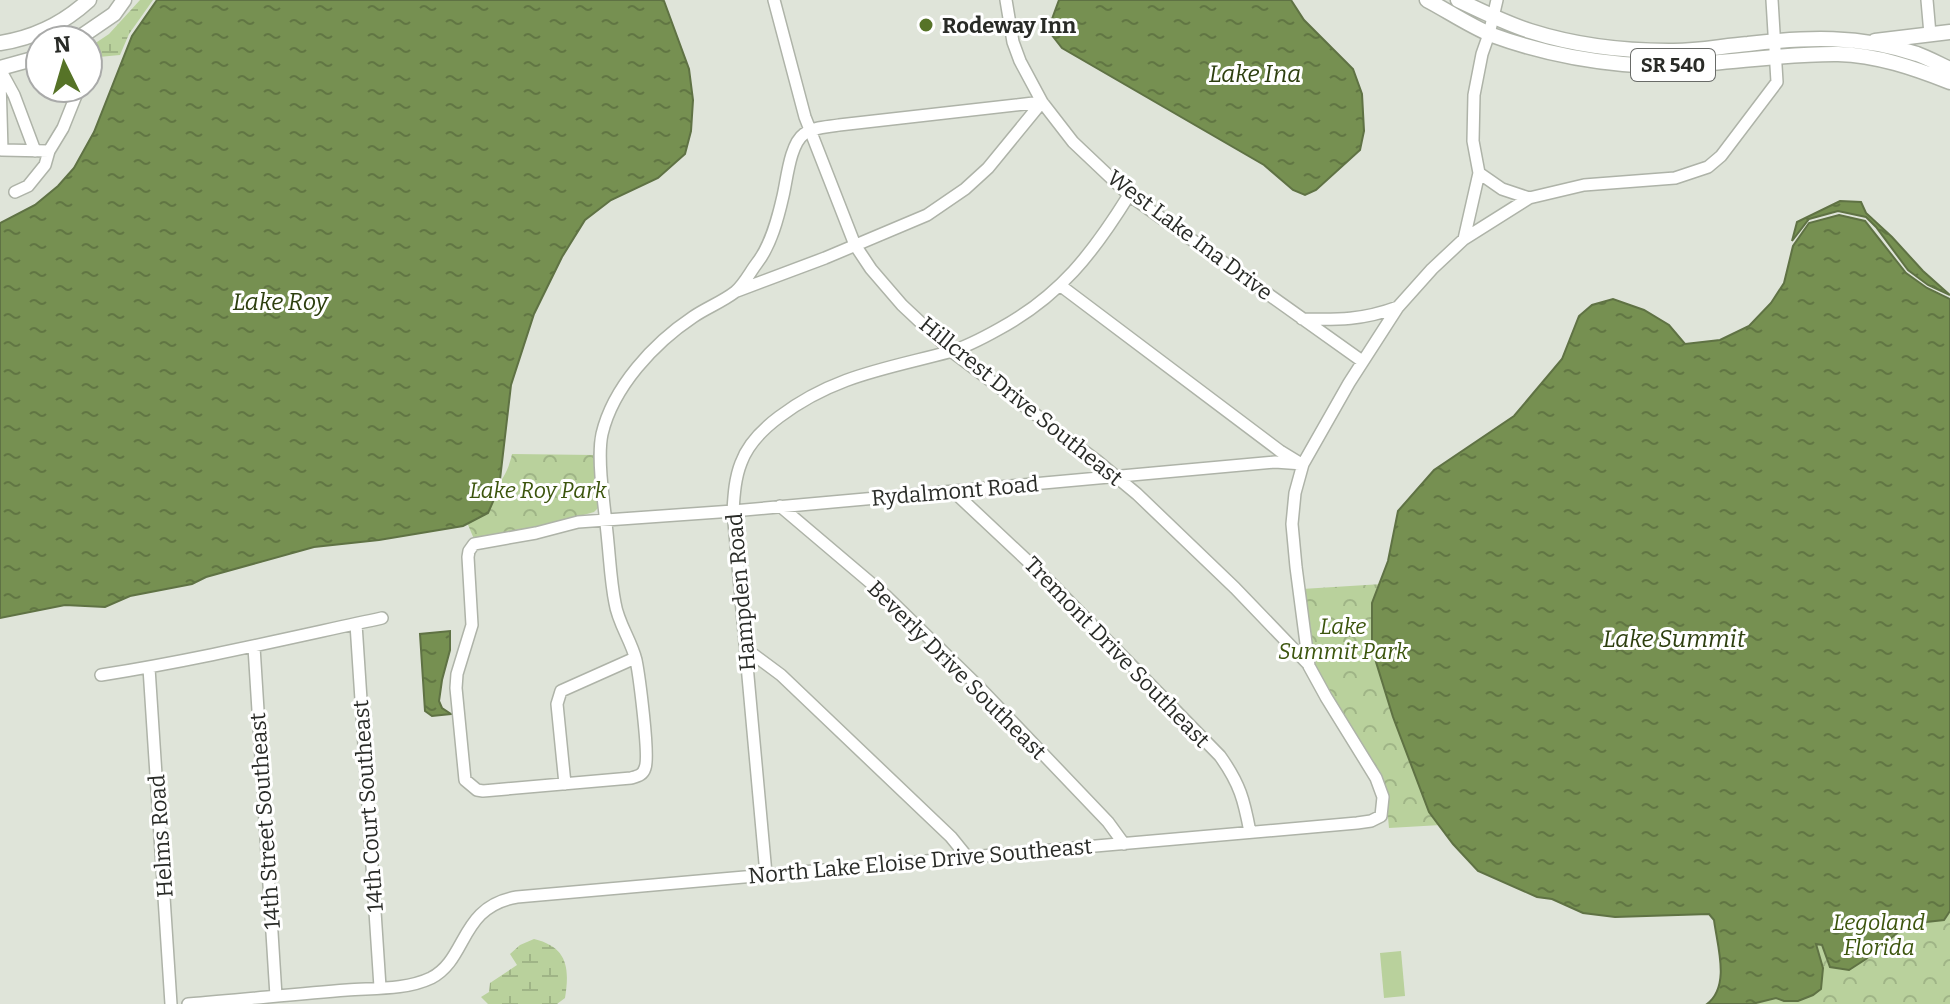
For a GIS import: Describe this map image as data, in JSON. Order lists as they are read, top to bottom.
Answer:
{
  "streets": {
    "main road": ["SR 540"],
    "street": [
      "West Lake Ina Drive",
      "Hillcrest Drive Southeast",
      "Rydalmont Road",
      "Hampden Road",
      "Tremont Drive Southeast",
      "Beverly Drive Southeast",
      "14th Court Southeast",
      "14th Street Southeast",
      "Helms Road",
      "North Lake Eloise Drive Southeast"
    ]
  },
  "crossings": [
    ["West Lake Ina Drive", "Hampden Road"],
    ["Hillcrest Drive Southeast", "Rydalmont Road"],
    ["Hillcrest Drive Southeast", "Hampden Road"],
    ["Hillcrest Drive Southeast", "North Lake Eloise Drive Southeast"],
    ["Rydalmont Road", "Hampden Road"],
    ["Rydalmont Road", "Tremont Drive Southeast"],
    ["Rydalmont Road", "Beverly Drive Southeast"],
    ["Hampden Road", "North Lake Eloise Drive Southeast"],
    ["Tremont Drive Southeast", "North Lake Eloise Drive Southeast"],
    ["Beverly Drive Southeast", "North Lake Eloise Drive Southeast"],
    ["14th Court Southeast", "North Lake Eloise Drive Southeast"],
    ["14th Street Southeast", "North Lake Eloise Drive Southeast"]
  ],
  "water": ["Lake Ina", "Lake Roy", "Lake Summit"],
  "parks": ["Lake Roy Park", "Lake Summit Park", "Legoland Florida"],
  "places": ["Rodeway Inn"],
  "north": "top"
}
